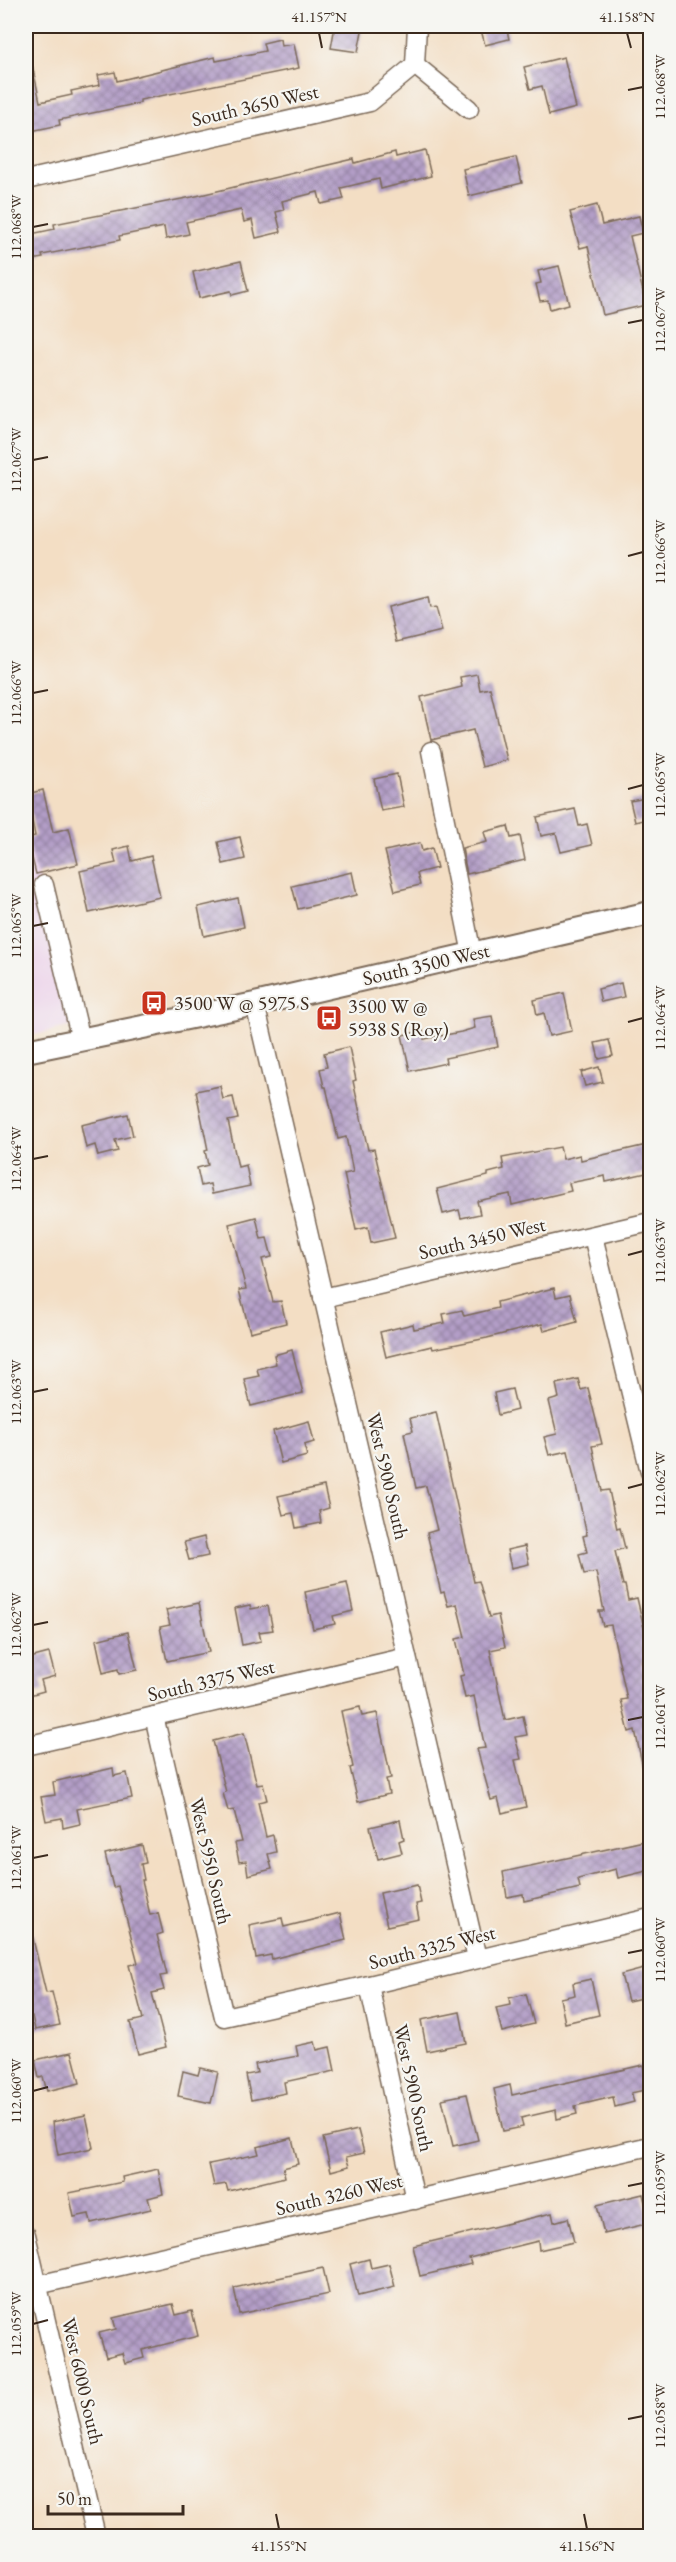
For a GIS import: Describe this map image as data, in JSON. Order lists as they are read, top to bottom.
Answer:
{
  "streets": {
    "main road": ["South 3500 West"],
    "street": [
      "South 3650 West",
      "South 3450 West",
      "West 5900 South",
      "South 3375 West",
      "West 5950 South",
      "South 3325 West",
      "South 3260 West",
      "West 6000 South"
    ]
  },
  "crossings": [
    ["South 3500 West", "West 5900 South"],
    ["South 3450 West", "West 5900 South"],
    ["West 5900 South", "South 3375 West"],
    ["West 5900 South", "South 3325 West"],
    ["West 5900 South", "South 3260 West"],
    ["South 3375 West", "West 5950 South"],
    ["West 5950 South", "South 3325 West"],
    ["South 3260 West", "West 6000 South"]
  ],
  "places": {
    "bus stop": ["3500 W @ 5975 S", "3500 W @ 5938 S (Roy)"]
  },
  "scale_bar": "50 m",
  "coordinates": [
    "41.157°N",
    "41.158°N",
    "112.068°W",
    "112.067°W",
    "112.066°W",
    "112.065°W",
    "112.064°W",
    "112.063°W",
    "112.062°W",
    "112.061°W",
    "112.060°W",
    "112.059°W",
    "112.058°W",
    "41.155°N",
    "41.156°N"
  ]
}
